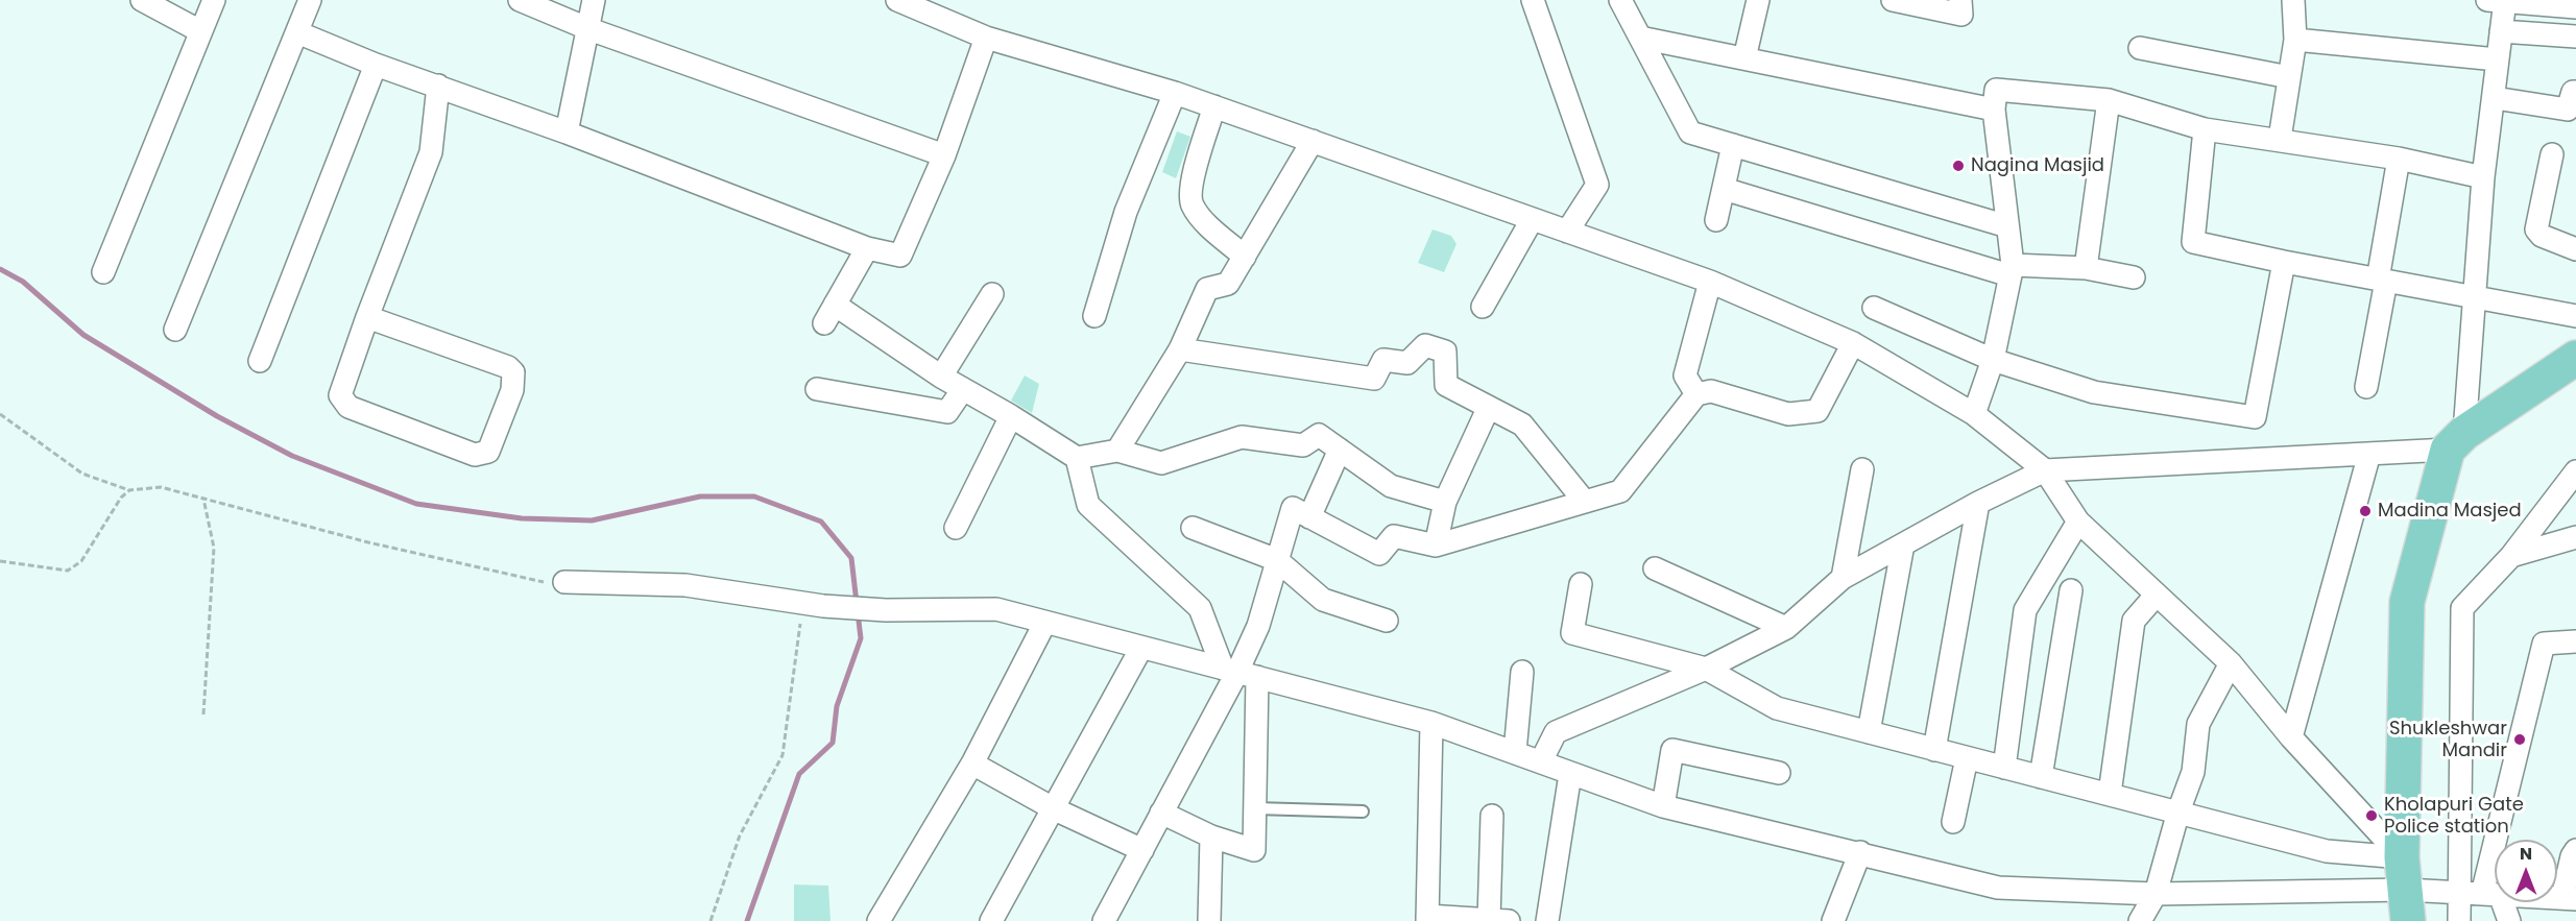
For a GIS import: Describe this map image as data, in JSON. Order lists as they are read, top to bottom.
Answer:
{
  "places": [
    "Nagina Masjid",
    "Madina Masjed",
    "Shukleshwar Mandir",
    "Kholapuri Gate Police station"
  ],
  "north": "top"
}
